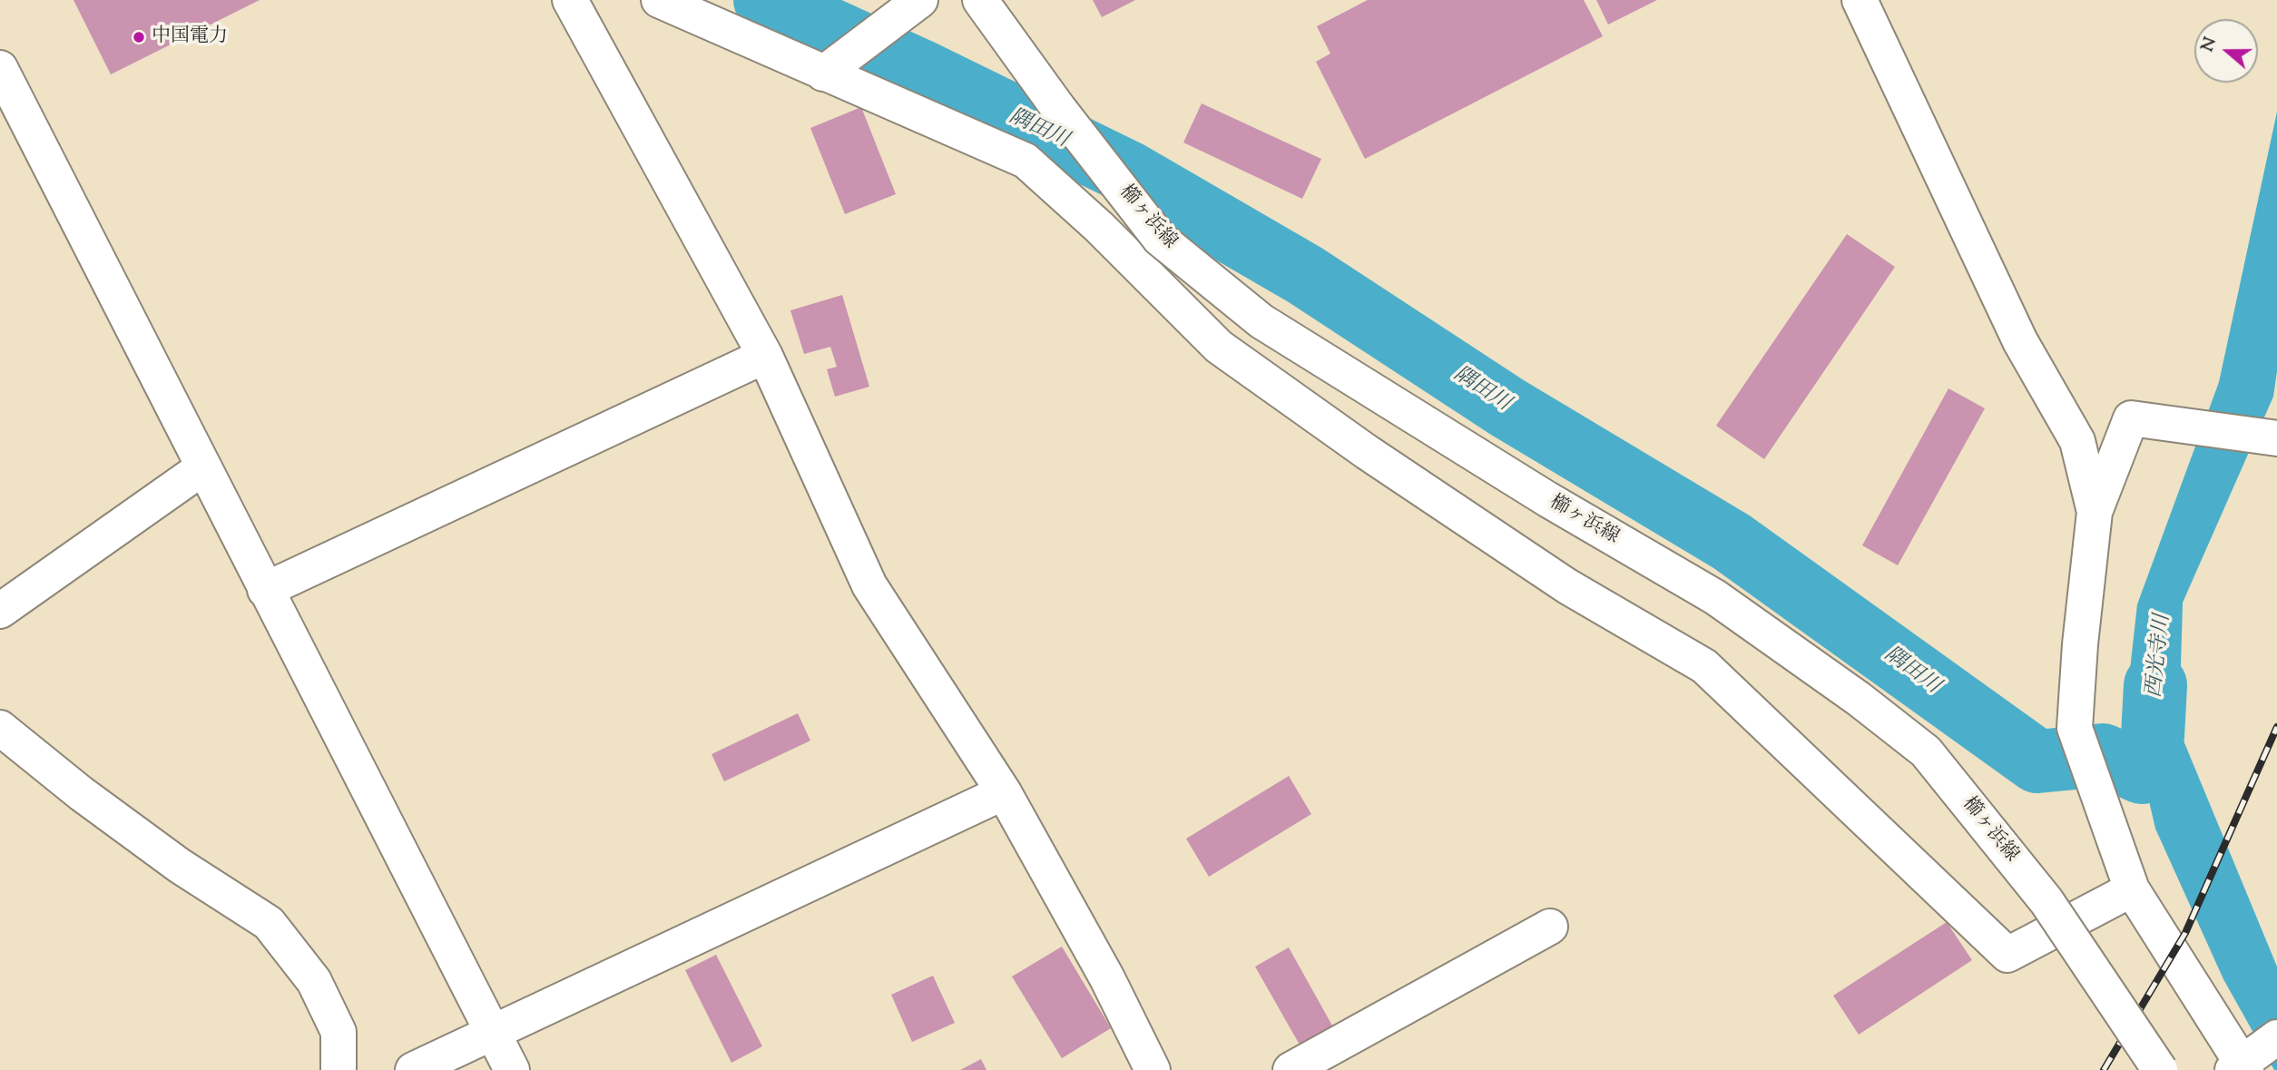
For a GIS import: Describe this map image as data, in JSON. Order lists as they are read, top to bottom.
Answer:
{
  "streets": {
    "street": ["櫛ヶ浜線"]
  },
  "water": ["隅田川", "西光寺川"],
  "places": ["中国電力"],
  "north": "left"
}
